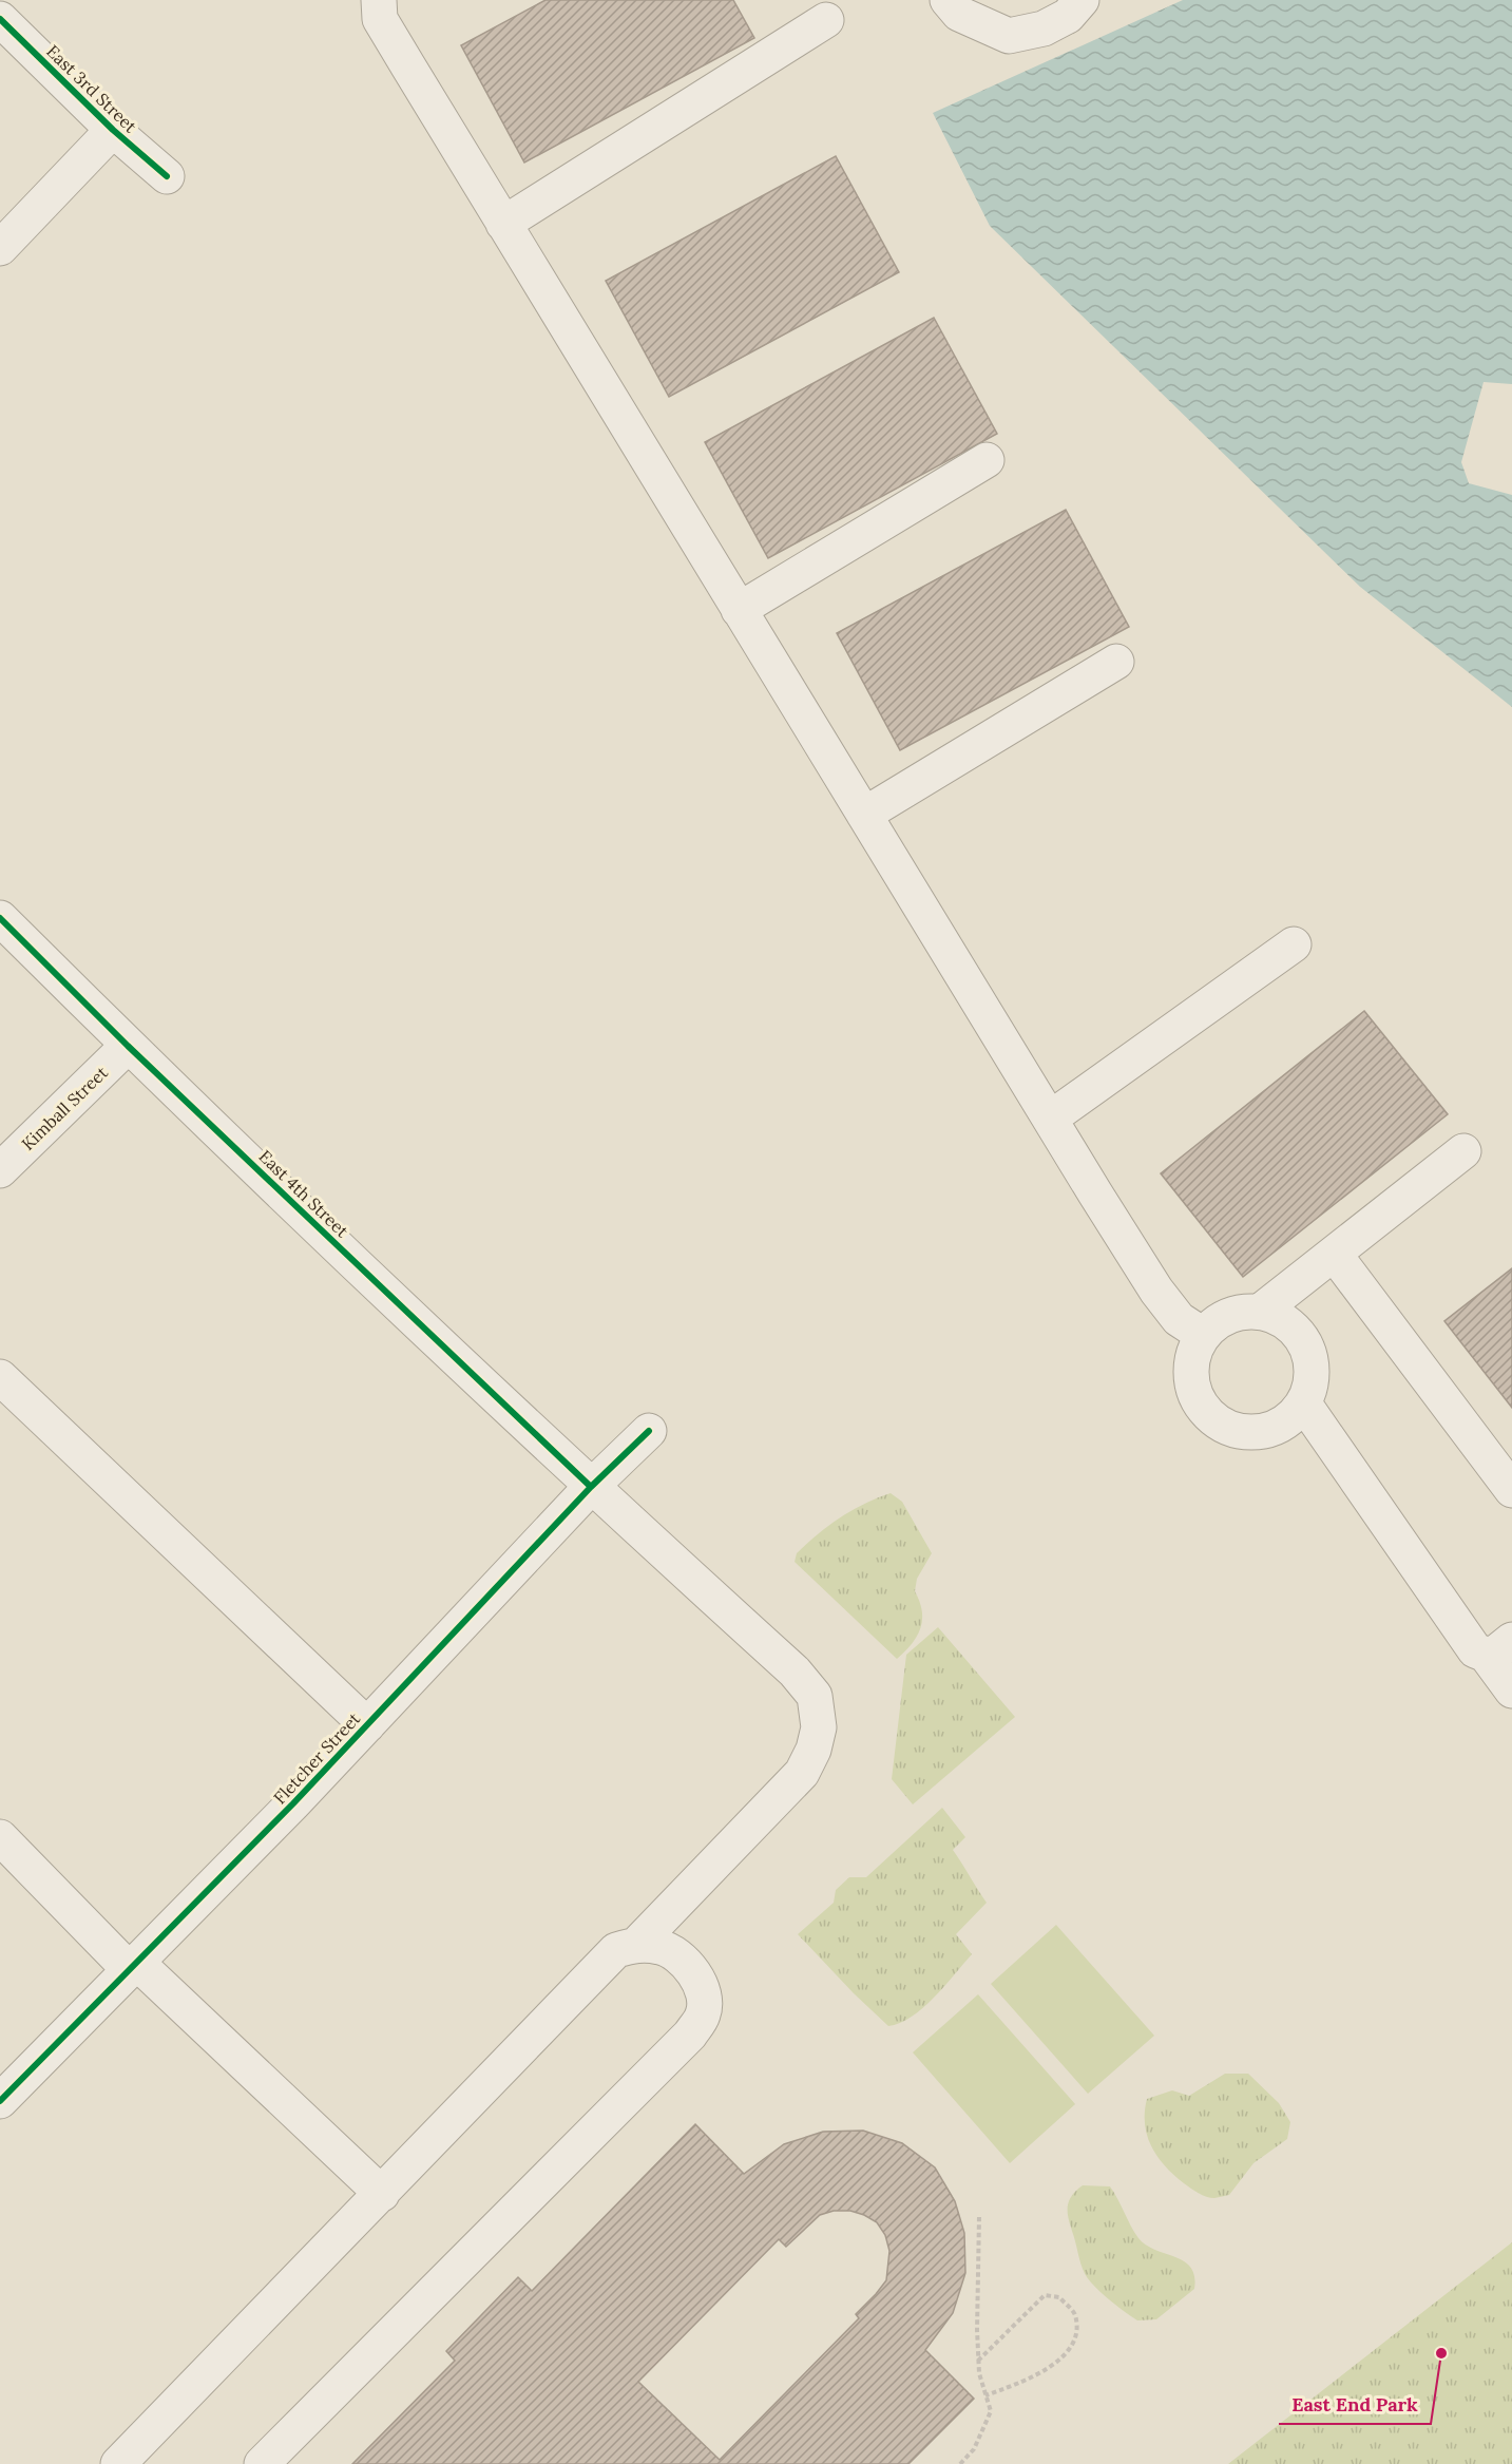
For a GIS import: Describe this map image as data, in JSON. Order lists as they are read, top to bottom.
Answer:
{
  "streets": {
    "street": [
      "East 3rd Street",
      "Kimball Street",
      "East 4th Street",
      "Fletcher Street"
    ]
  },
  "crossings": [
    ["Kimball Street", "East 4th Street"],
    ["East 4th Street", "Fletcher Street"]
  ],
  "places": ["East End Park"]
}
